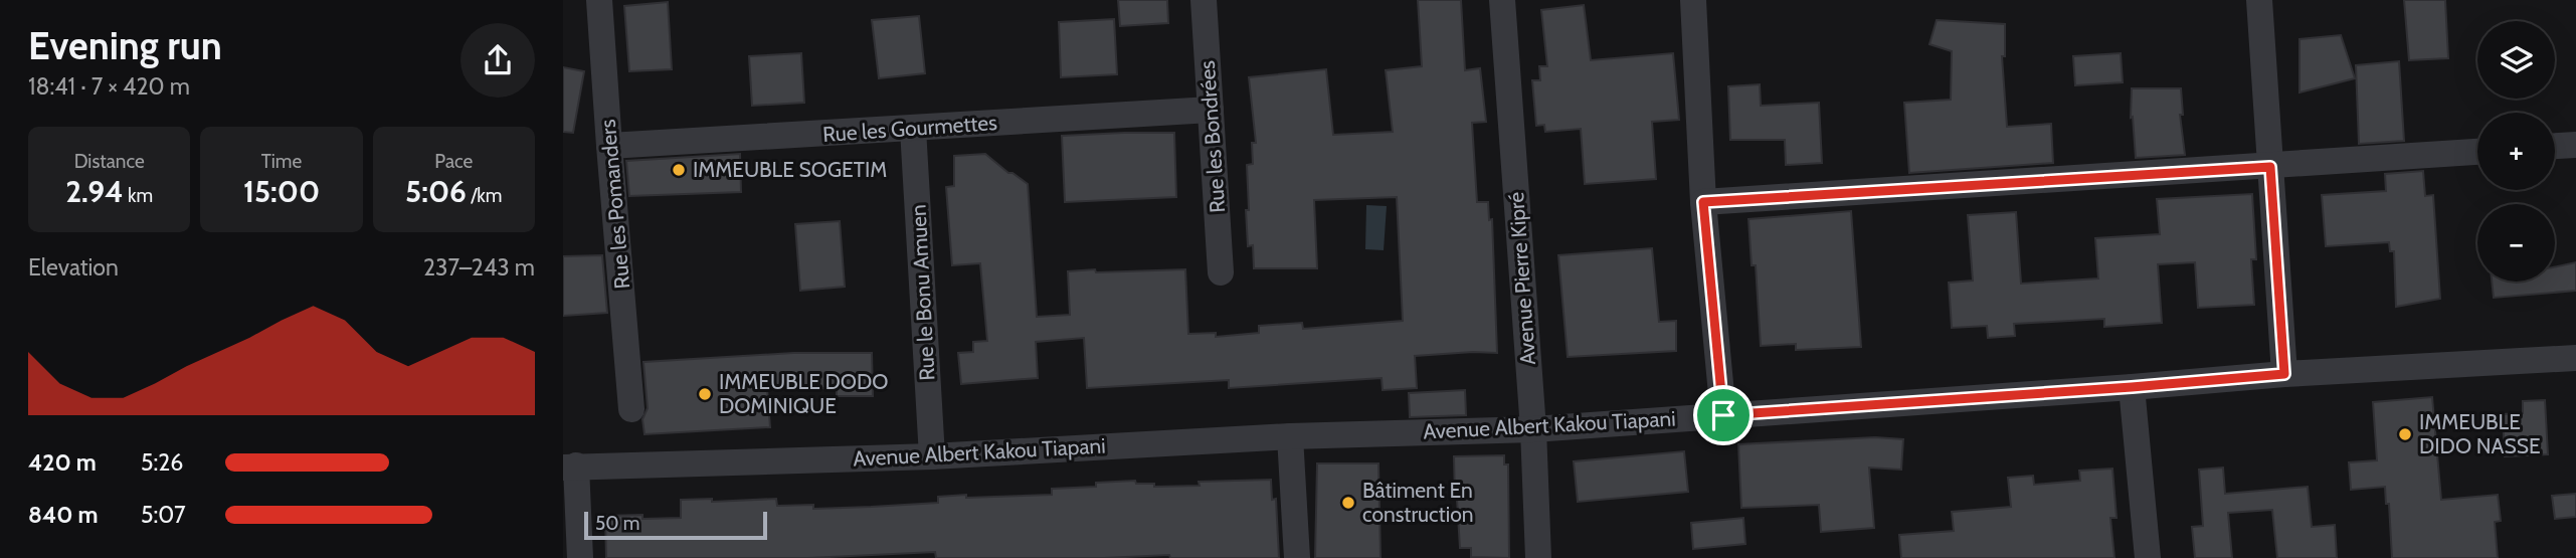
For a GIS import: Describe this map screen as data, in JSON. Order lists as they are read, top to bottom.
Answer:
{
  "streets": {
    "street": [
      "Rue les Gourmettes",
      "Rue les Bondrées",
      "Rue les Pomanders",
      "Avenue Pierre Kipré",
      "Rue le Bonu Amuen",
      "Avenue Albert Kakou Tiapani"
    ]
  },
  "crossings": [
    ["Rue les Gourmettes", "Rue les Bondrées"],
    ["Rue les Gourmettes", "Rue les Pomanders"],
    ["Rue les Gourmettes", "Rue le Bonu Amuen"],
    ["Avenue Pierre Kipré", "Avenue Albert Kakou Tiapani"],
    ["Rue le Bonu Amuen", "Avenue Albert Kakou Tiapani"]
  ],
  "places": [
    "IMMEUBLE SOGETIM",
    "IMMEUBLE DODO DOMINIQUE",
    "IMMEUBLE DIDO NASSE",
    "Bâtiment En construction"
  ],
  "scale_bar": "50 m",
  "page": {
    "heading": ["Evening run", "18:41 · 7 × 420 m"],
    "map_buttons": ["+", "−"],
    "stats": [
      ["Distance", "2.94 km"],
      ["Time", "15:00"],
      ["Pace", "5:06 /km"]
    ],
    "chart": ["Elevation", "237–243 m"],
    "list": [
      {
        "name": "420 m",
        "note": "5:26"
      },
      {
        "name": "840 m",
        "note": "5:07"
      }
    ],
    "scale": "50 m"
  }
}
